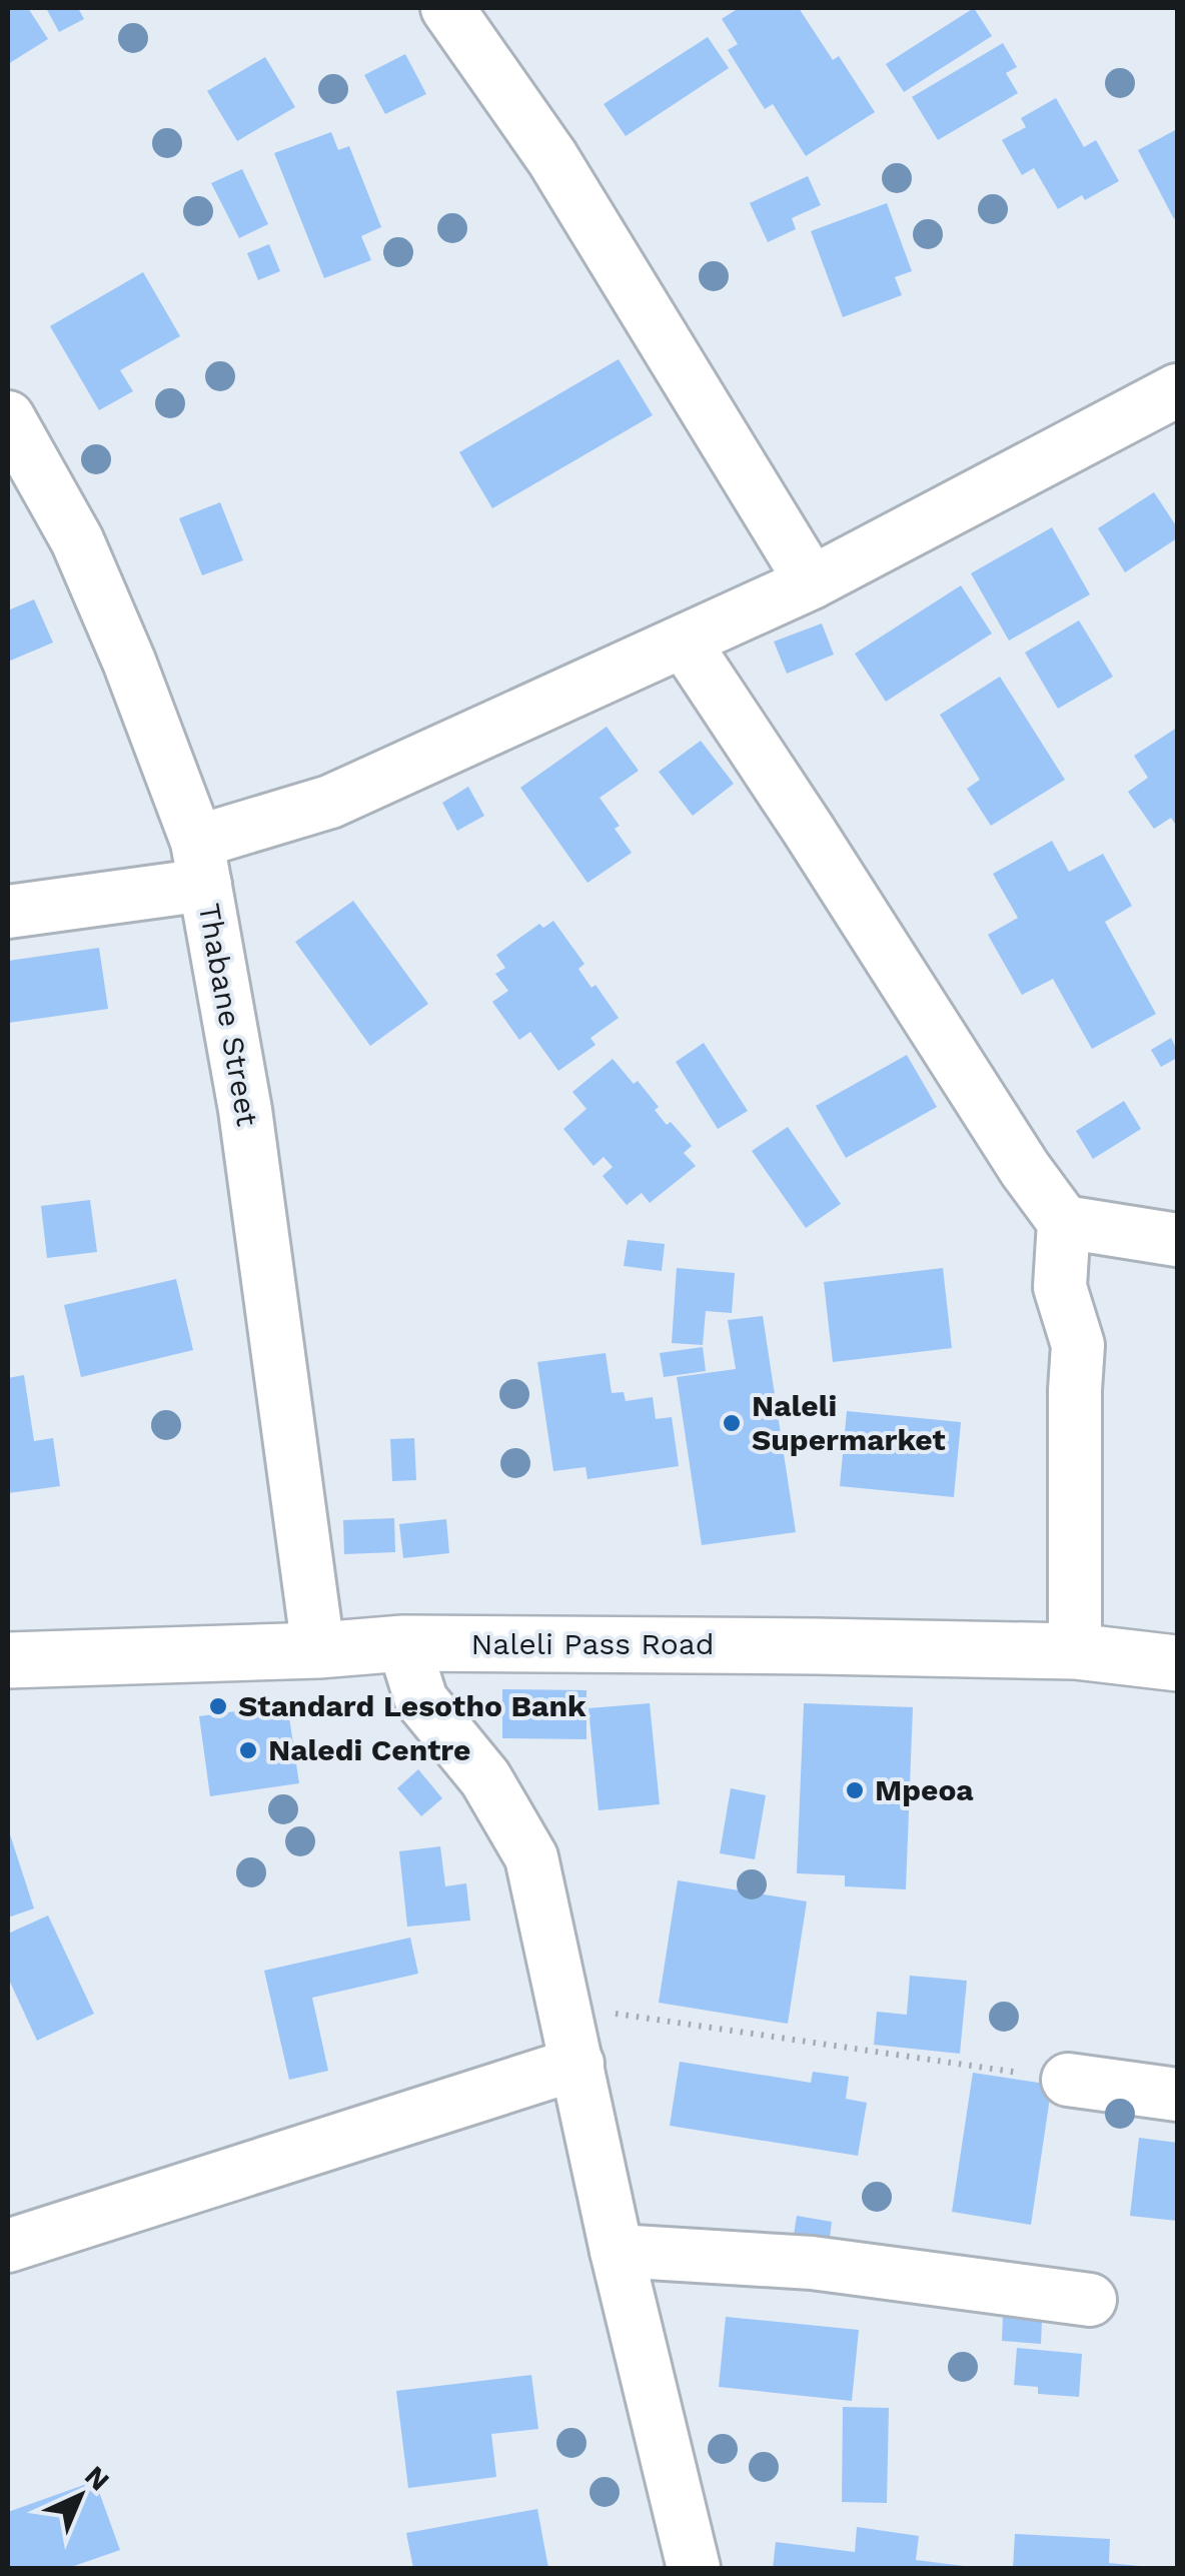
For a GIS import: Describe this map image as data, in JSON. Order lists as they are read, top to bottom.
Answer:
{
  "streets": {
    "main road": ["Naleli Pass Road"],
    "street": ["Thabane Street"]
  },
  "crossings": [
    ["Thabane Street", "Naleli Pass Road"]
  ],
  "places": [
    "Naleli Supermarket",
    "Standard Lesotho Bank",
    "Naledi Centre",
    "Mpeoa"
  ],
  "north": "top right"
}
